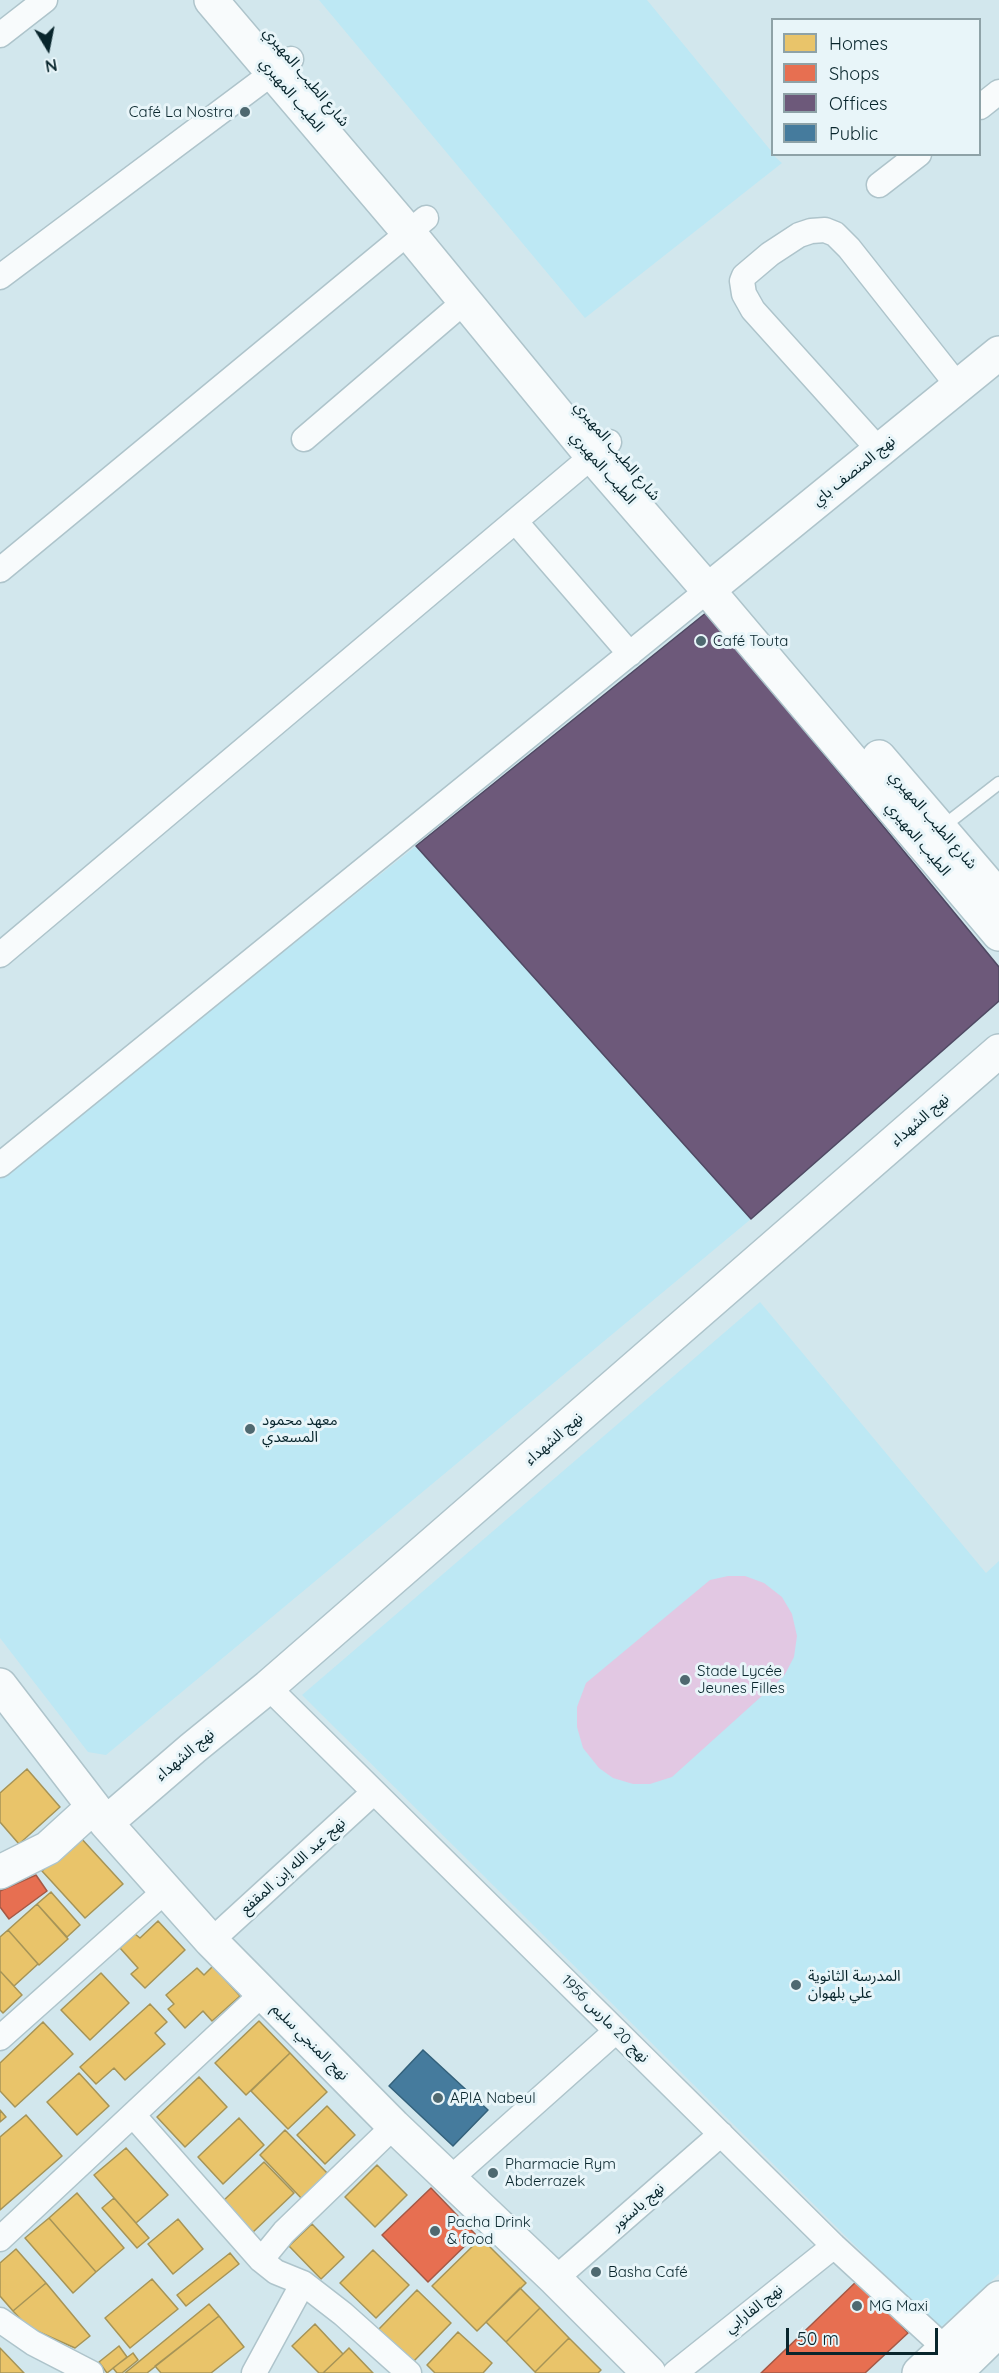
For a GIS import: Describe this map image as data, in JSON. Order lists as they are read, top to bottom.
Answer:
{
  "streets": {
    "street": [
      "شارع الطيب المهيري",
      "الطيب المهيري",
      "نهج المنصف باي",
      "نهج الشهداء",
      "نهج عبد الله إبن المقفع",
      "نهج 20 مارس 1956",
      "نهج المنجي سليم",
      "نهج باستور",
      "نهج الفارابي"
    ]
  },
  "crossings": [
    ["شارع الطيب المهيري", "الطيب المهيري"],
    ["شارع الطيب المهيري", "نهج المنصف باي"],
    ["الطيب المهيري", "نهج المنصف باي"],
    ["نهج الشهداء", "نهج 20 مارس 1956"],
    ["نهج الشهداء", "نهج المنجي سليم"],
    ["نهج عبد الله إبن المقفع", "نهج 20 مارس 1956"],
    ["نهج عبد الله إبن المقفع", "نهج المنجي سليم"],
    ["نهج 20 مارس 1956", "نهج باستور"],
    ["نهج 20 مارس 1956", "نهج الفارابي"],
    ["نهج المنجي سليم", "نهج باستور"]
  ],
  "places": [
    "Café La Nostra",
    "Café Touta",
    "معهد محمود المسعدي",
    "Stade Lycée Jeunes Filles",
    "المدرسة الثانوية علي بلهوان",
    "APIA Nabeul",
    "Pharmacie Rym Abderrazek",
    "Pacha Drink & food",
    "Basha Café",
    "MG Maxi"
  ],
  "legend": [
    "Homes",
    "Shops",
    "Offices",
    "Public"
  ],
  "scale_bar": "50 m",
  "north": "bottom"
}
